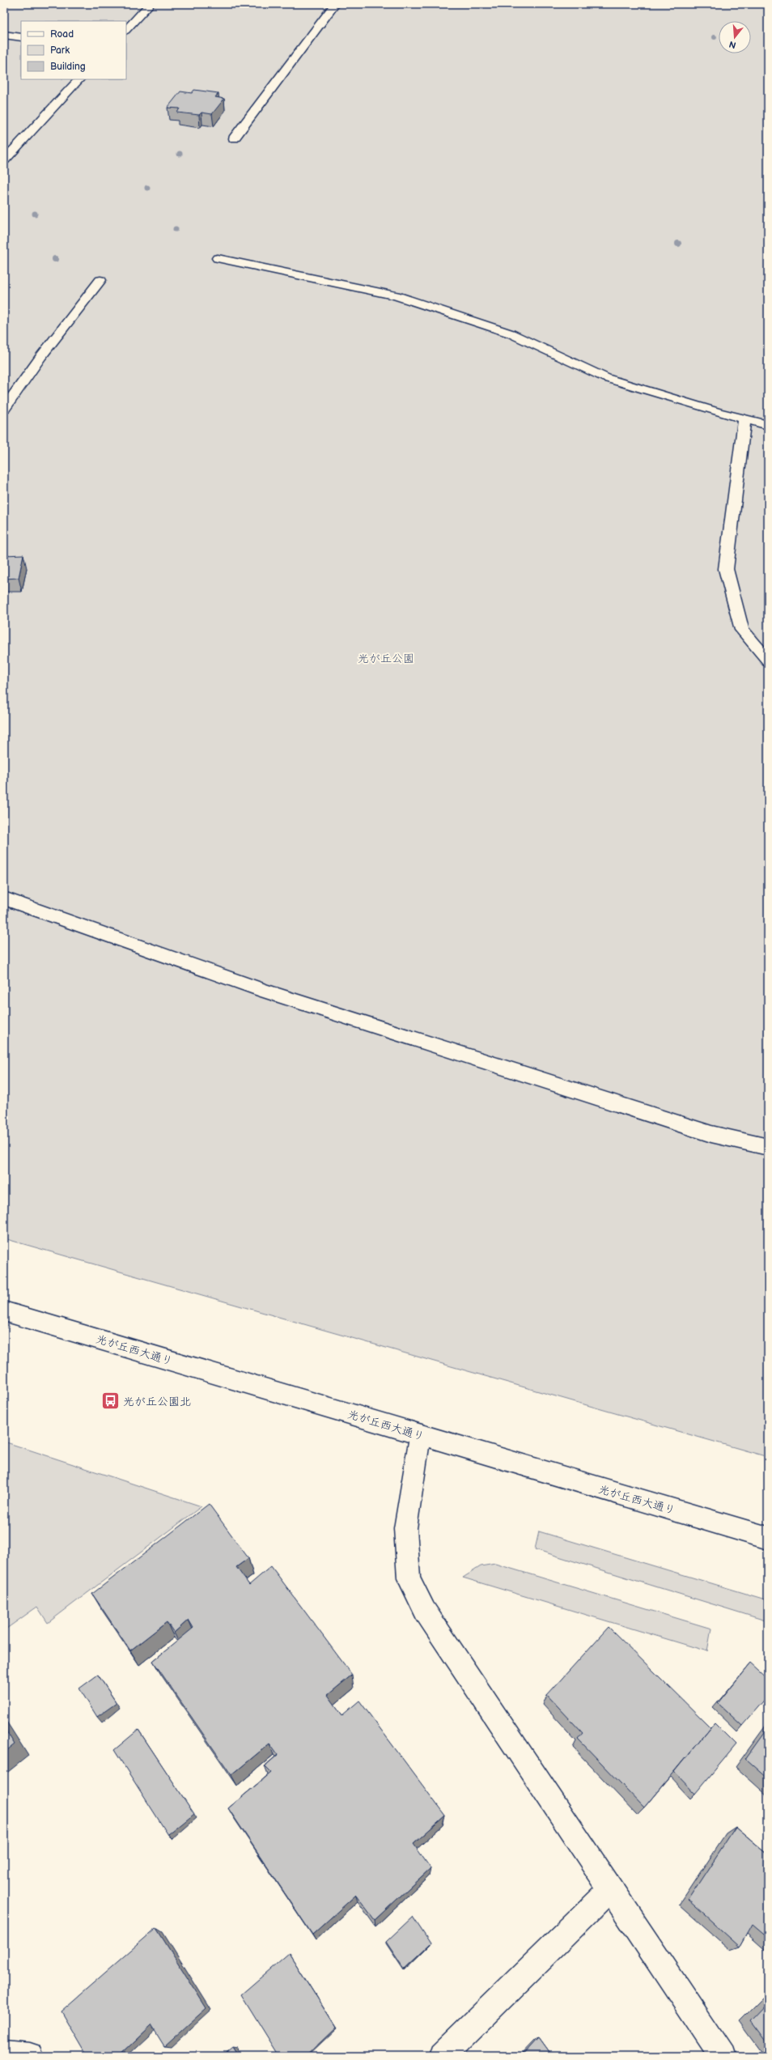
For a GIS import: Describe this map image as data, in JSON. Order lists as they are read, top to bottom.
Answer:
{
  "streets": {
    "street": ["光が丘西大通り"]
  },
  "parks": ["光が丘公園"],
  "places": {
    "bus stop": ["光が丘公園北"]
  },
  "legend": ["Road", "Park", "Building"],
  "north": "bottom"
}
